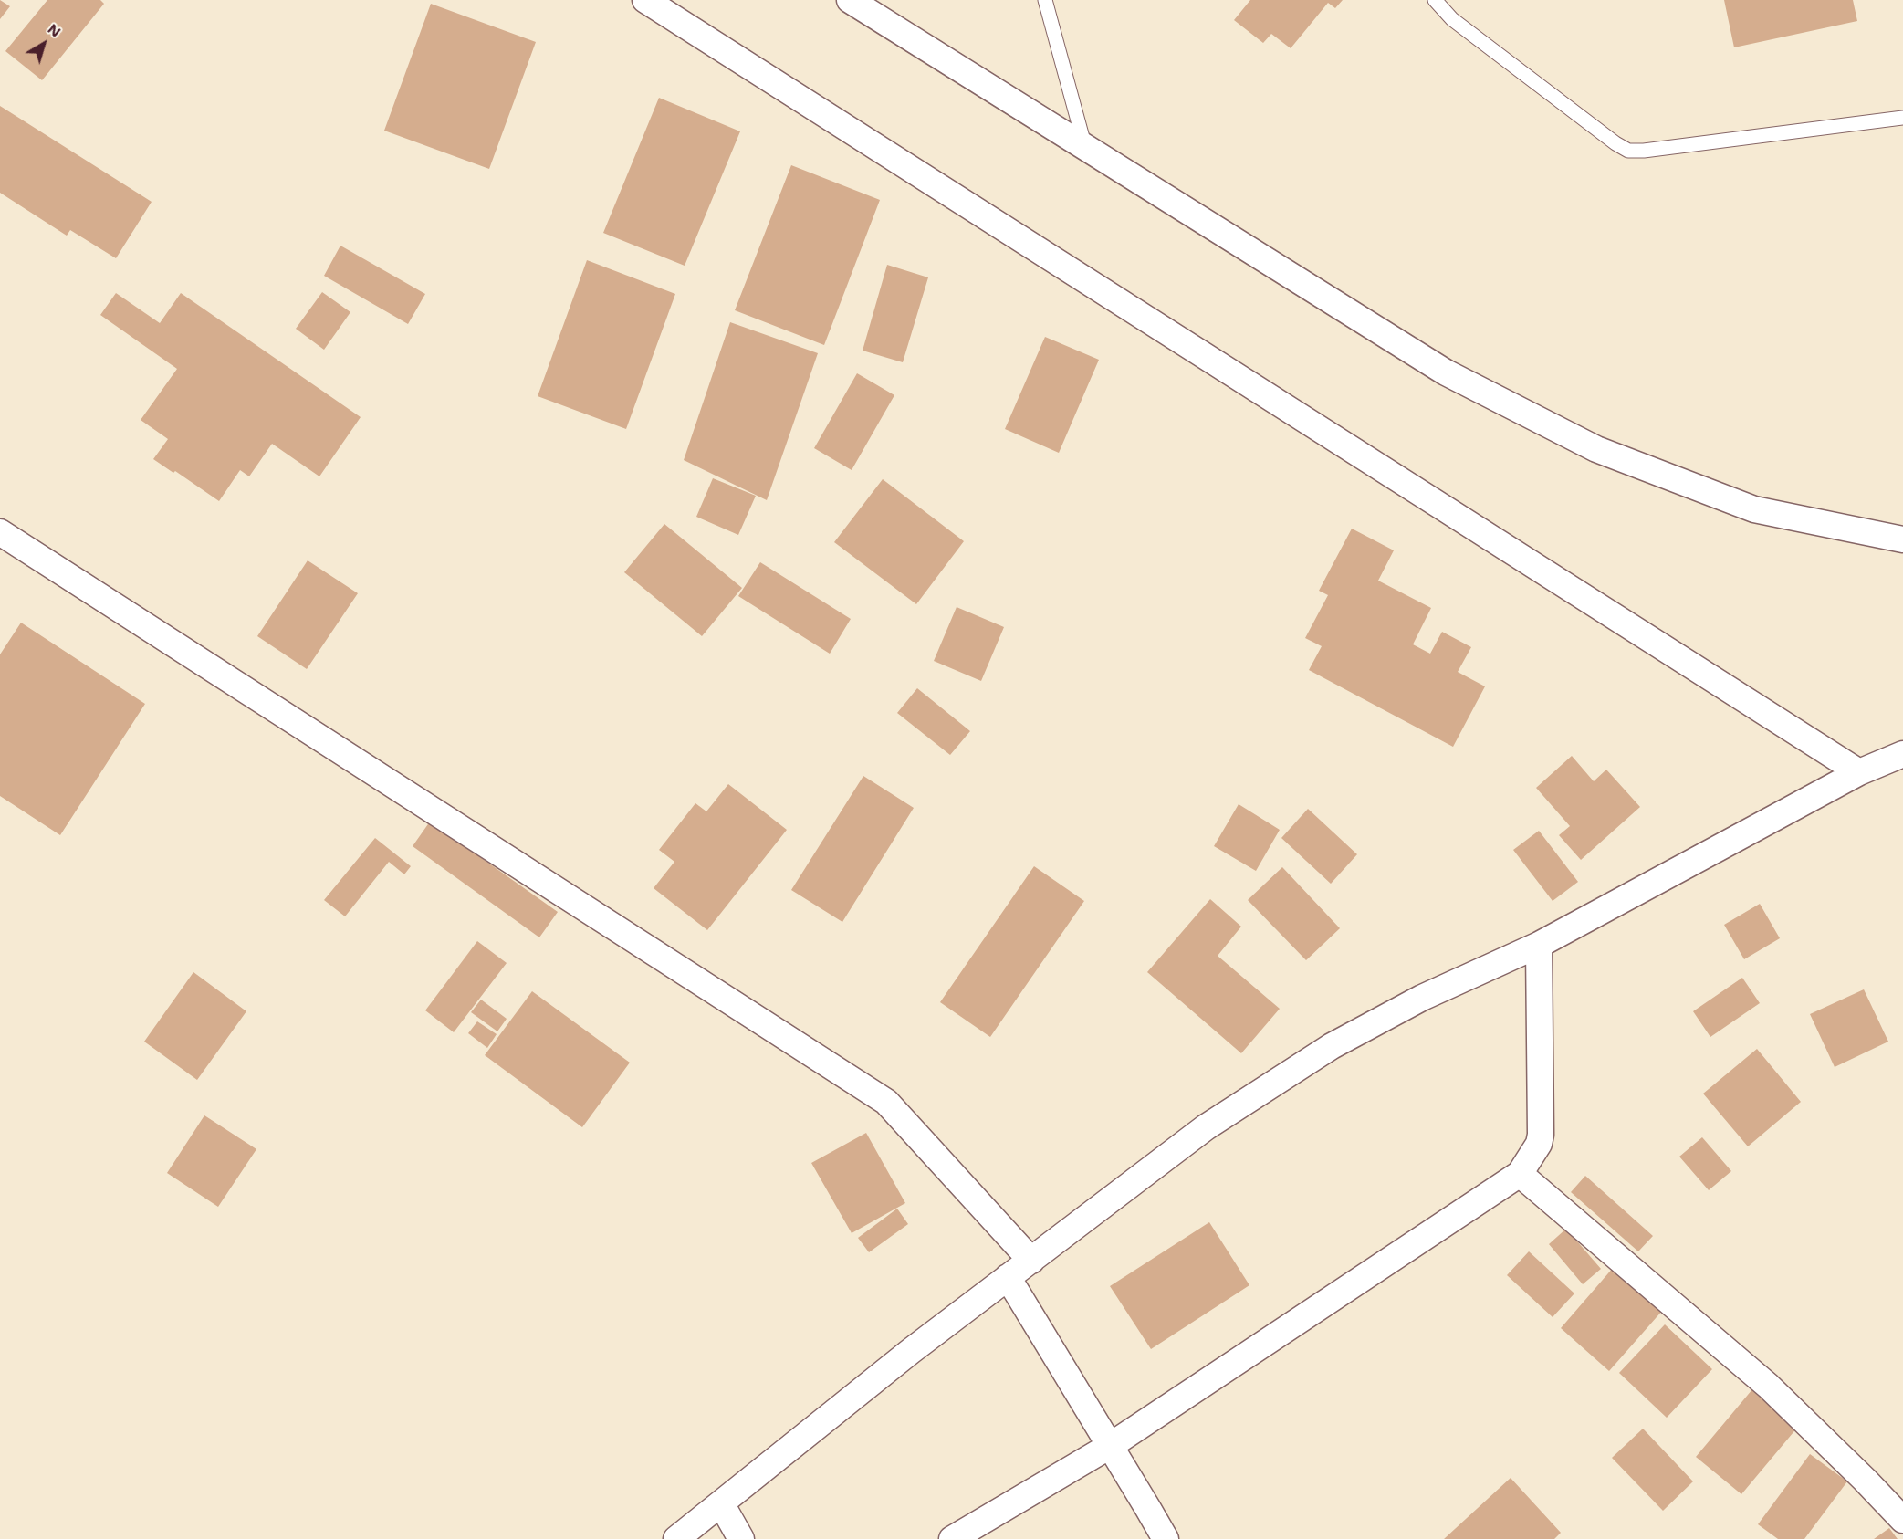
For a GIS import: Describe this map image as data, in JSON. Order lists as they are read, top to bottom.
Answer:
{
  "north": "top right"
}
